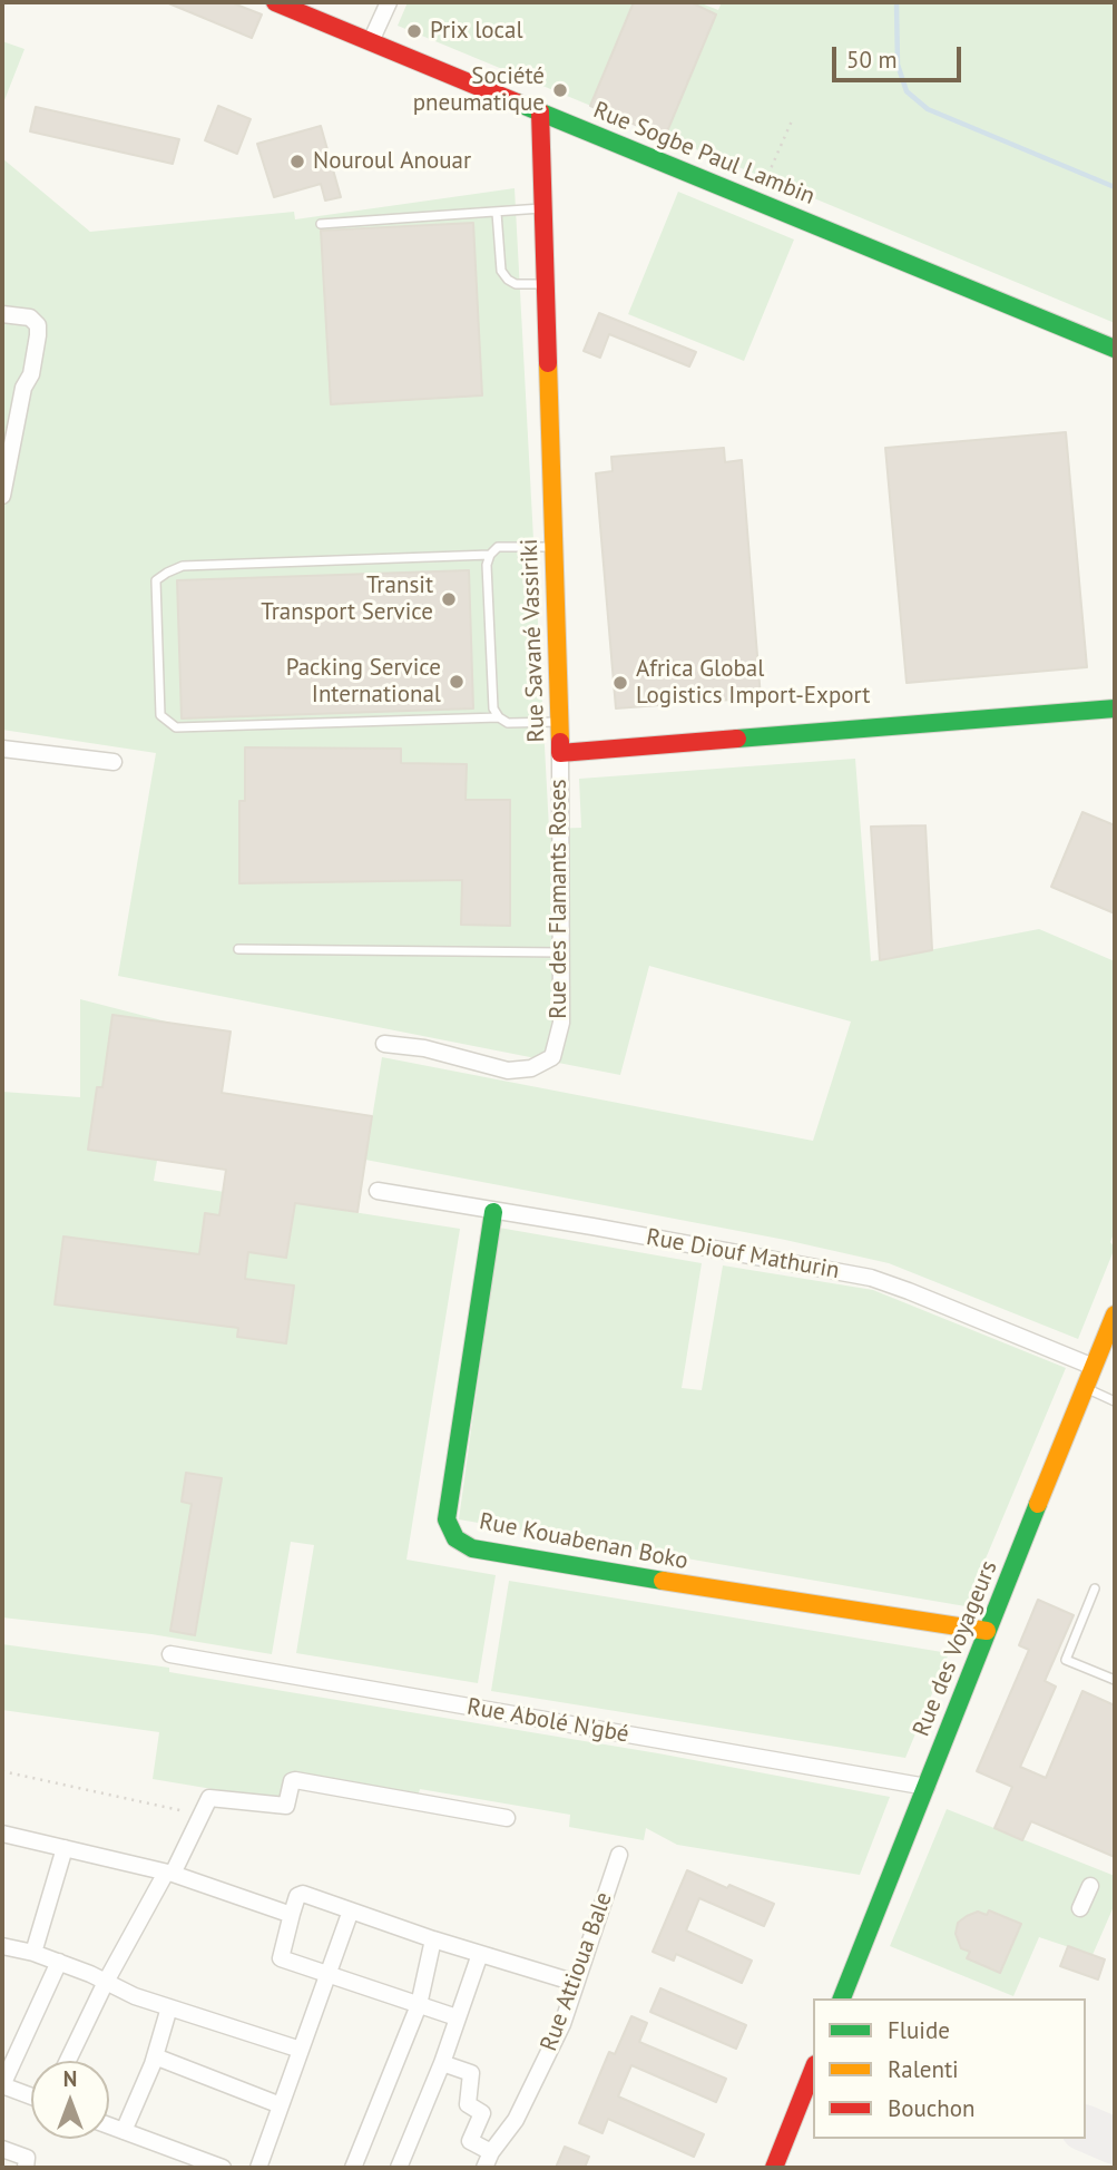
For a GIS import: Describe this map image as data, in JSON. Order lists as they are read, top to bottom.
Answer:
{
  "streets": {
    "street": [
      "Rue Sogbe Paul Lambin",
      "Rue Savané Vassiriki",
      "Rue des Flamants Roses",
      "Rue Diouf Mathurin",
      "Rue Kouabenan Boko",
      "Rue des Voyageurs",
      "Rue Abolé N'gbé",
      "Rue Attioua Bale"
    ]
  },
  "crossings": [
    ["Rue Sogbe Paul Lambin", "Rue Savané Vassiriki"],
    ["Rue Savané Vassiriki", "Rue des Flamants Roses"],
    ["Rue Diouf Mathurin", "Rue Kouabenan Boko"],
    ["Rue Diouf Mathurin", "Rue des Voyageurs"],
    ["Rue Kouabenan Boko", "Rue des Voyageurs"],
    ["Rue des Voyageurs", "Rue Abolé N'gbé"]
  ],
  "places": [
    "Prix local",
    "Société pneumatique",
    "Nouroul Anouar",
    "Transit Transport Service",
    "Packing Service International",
    "Africa Global Logistics Import-Export"
  ],
  "legend": ["Fluide", "Ralenti", "Bouchon"],
  "scale_bar": "50 m",
  "north": "top"
}
